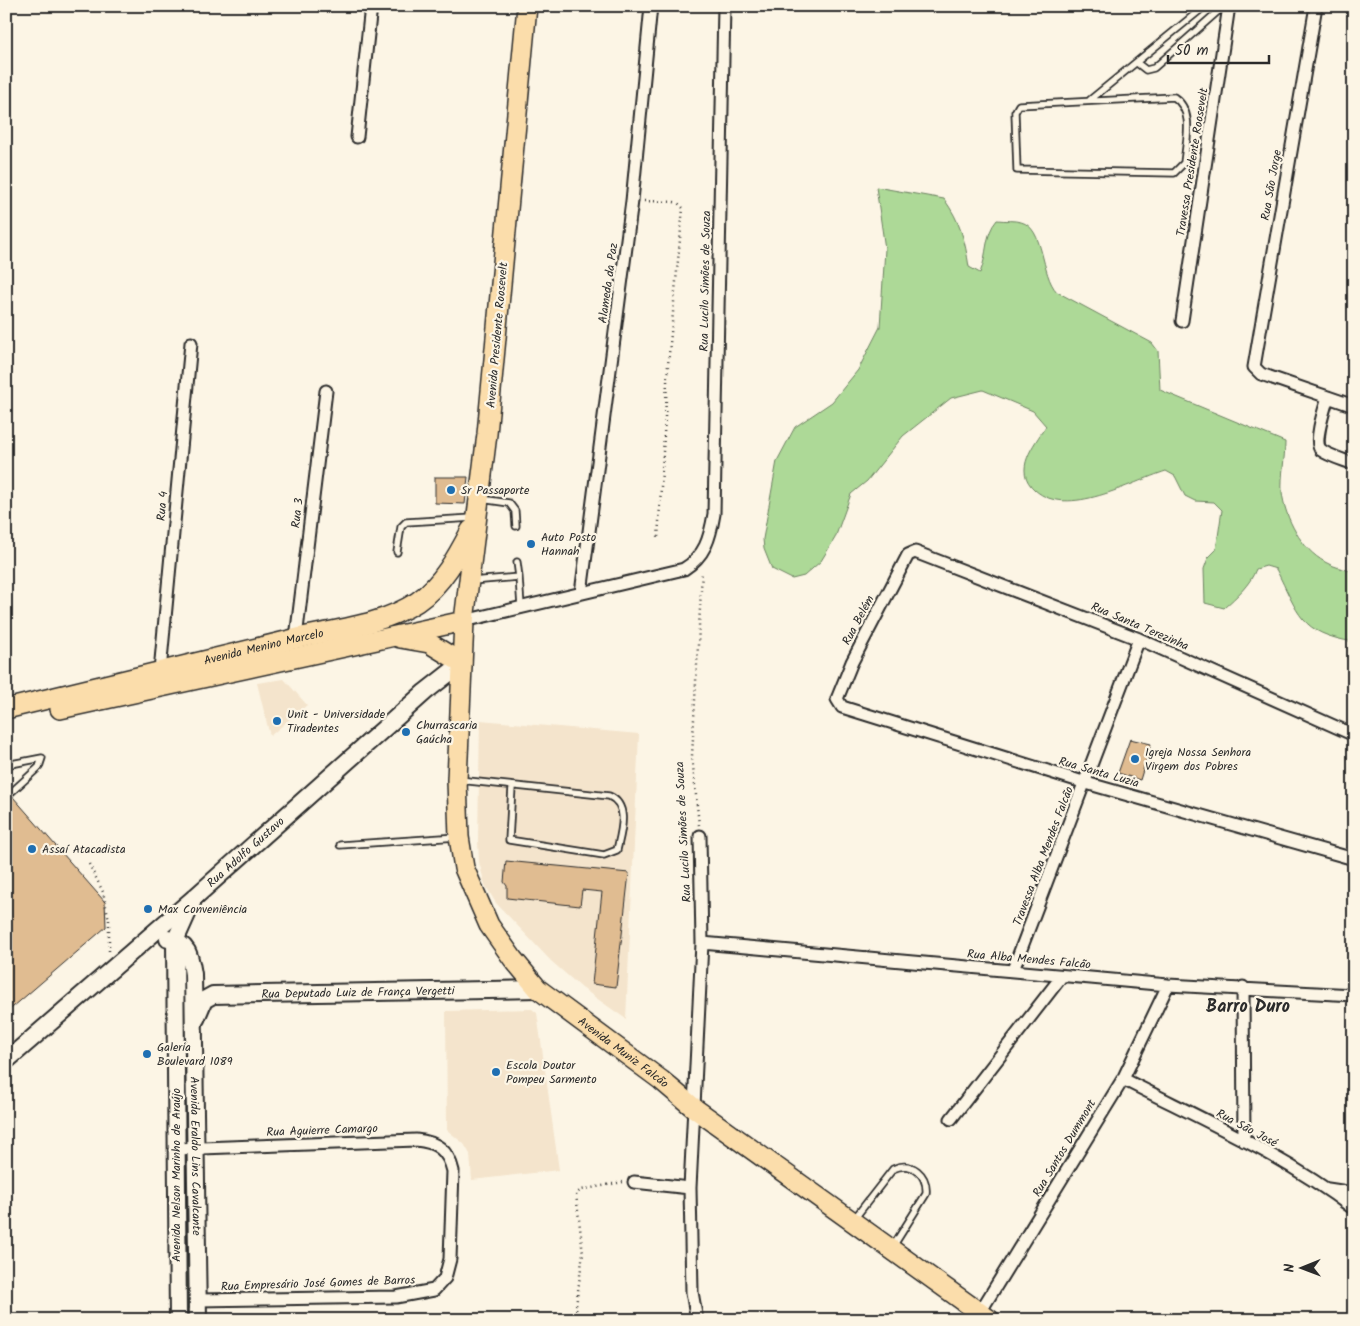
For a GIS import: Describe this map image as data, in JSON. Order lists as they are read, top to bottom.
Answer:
{
  "streets": {
    "main road": [
      "Avenida Presidente Roosevelt",
      "Avenida Menino Marcelo",
      "Rua Adolfo Gustavo",
      "Rua Deputado Luiz de França Vergetti",
      "Avenida Muniz Falcão",
      "Avenida Eraldo Lins Cavalcante",
      "Avenida Nelson Marinho de Araújo"
    ],
    "street": [
      "Travessa Presidente Roosevelt",
      "Rua São Jorge",
      "Rua Lucilo Simões de Souza",
      "Alameda da Paz",
      "Rua 4",
      "Rua 3",
      "Rua Belém",
      "Rua Santa Terezinha",
      "Rua Santa Luzia",
      "Travessa Alba Mendes Falcão",
      "Rua Alba Mendes Falcão",
      "Rua São José",
      "Rua Aguierre Camargo",
      "Rua Santos Dummont",
      "Rua Empresário José Gomes de Barros"
    ]
  },
  "crossings": [
    ["Rua Lucilo Simões de Souza", "Alameda da Paz"],
    ["Rua Lucilo Simões de Souza", "Avenida Presidente Roosevelt"],
    ["Rua Lucilo Simões de Souza", "Avenida Menino Marcelo"],
    ["Rua Lucilo Simões de Souza", "Rua Alba Mendes Falcão"],
    ["Rua Lucilo Simões de Souza", "Avenida Muniz Falcão"],
    ["Avenida Presidente Roosevelt", "Avenida Menino Marcelo"],
    ["Avenida Presidente Roosevelt", "Rua Adolfo Gustavo"],
    ["Avenida Presidente Roosevelt", "Avenida Muniz Falcão"],
    ["Rua 4", "Avenida Menino Marcelo"],
    ["Rua 3", "Avenida Menino Marcelo"],
    ["Rua Belém", "Rua Santa Terezinha"],
    ["Rua Belém", "Rua Santa Luzia"],
    ["Rua Santa Terezinha", "Travessa Alba Mendes Falcão"],
    ["Rua Santa Luzia", "Travessa Alba Mendes Falcão"],
    ["Rua Adolfo Gustavo", "Avenida Muniz Falcão"],
    ["Rua Adolfo Gustavo", "Avenida Nelson Marinho de Araújo"],
    ["Travessa Alba Mendes Falcão", "Rua Alba Mendes Falcão"],
    ["Rua Alba Mendes Falcão", "Rua Santos Dummont"],
    ["Rua Deputado Luiz de França Vergetti", "Avenida Muniz Falcão"],
    ["Rua Deputado Luiz de França Vergetti", "Avenida Eraldo Lins Cavalcante"],
    ["Avenida Muniz Falcão", "Rua Santos Dummont"],
    ["Rua São José", "Rua Santos Dummont"],
    ["Rua Aguierre Camargo", "Avenida Eraldo Lins Cavalcante"],
    ["Rua Aguierre Camargo", "Avenida Nelson Marinho de Araújo"],
    ["Rua Aguierre Camargo", "Rua Empresário José Gomes de Barros"],
    ["Avenida Eraldo Lins Cavalcante", "Avenida Nelson Marinho de Araújo"],
    ["Avenida Eraldo Lins Cavalcante", "Rua Empresário José Gomes de Barros"]
  ],
  "districts": ["Barro Duro"],
  "places": [
    "Sr Passaporte",
    "Auto Posto Hannah",
    "Unit - Universidade Tiradentes",
    "Churrascaria Gaúcha",
    "Igreja Nossa Senhora Virgem dos Pobres",
    "Assaí Atacadista",
    "Max Conveniência",
    "Galeria Boulevard 1089",
    "Escola Doutor Pompeu Sarmento"
  ],
  "scale_bar": "50 m",
  "north": "left"
}
